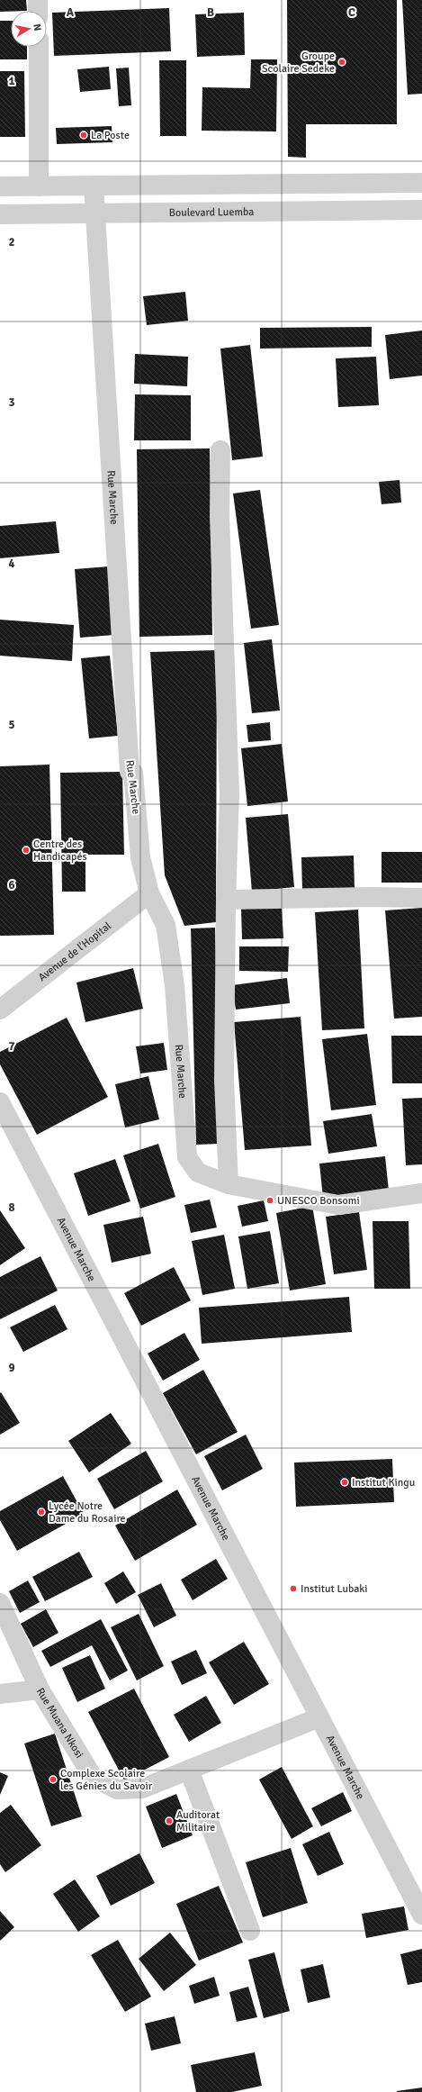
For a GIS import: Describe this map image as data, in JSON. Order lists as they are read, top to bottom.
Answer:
{
  "streets": {
    "street": [
      "Boulevard Luemba",
      "Rue Marche",
      "Avenue de l'Hopital",
      "Avenue Marche",
      "Rue Muana Nkosi"
    ]
  },
  "crossings": [
    ["Boulevard Luemba", "Rue Marche"],
    ["Rue Marche", "Avenue de l'Hopital"],
    ["Avenue Marche", "Rue Muana Nkosi"]
  ],
  "places": [
    "Groupe Scolaire Sedeke",
    "La Poste",
    "Centre des Handicapés",
    "UNESCO Bonsomi",
    "Institut Kingu",
    "Lycée Notre Dame du Rosaire",
    "Institut Lubaki",
    "Complexe Scolaire les Génies du Savoir",
    "Auditorat Militaire"
  ],
  "north": "right",
  "grid": {
    "columns": ["A", "B", "C"],
    "rows": [
      "1",
      "2",
      "3",
      "4",
      "5",
      "6",
      "7",
      "8",
      "9"
    ]
  }
}
